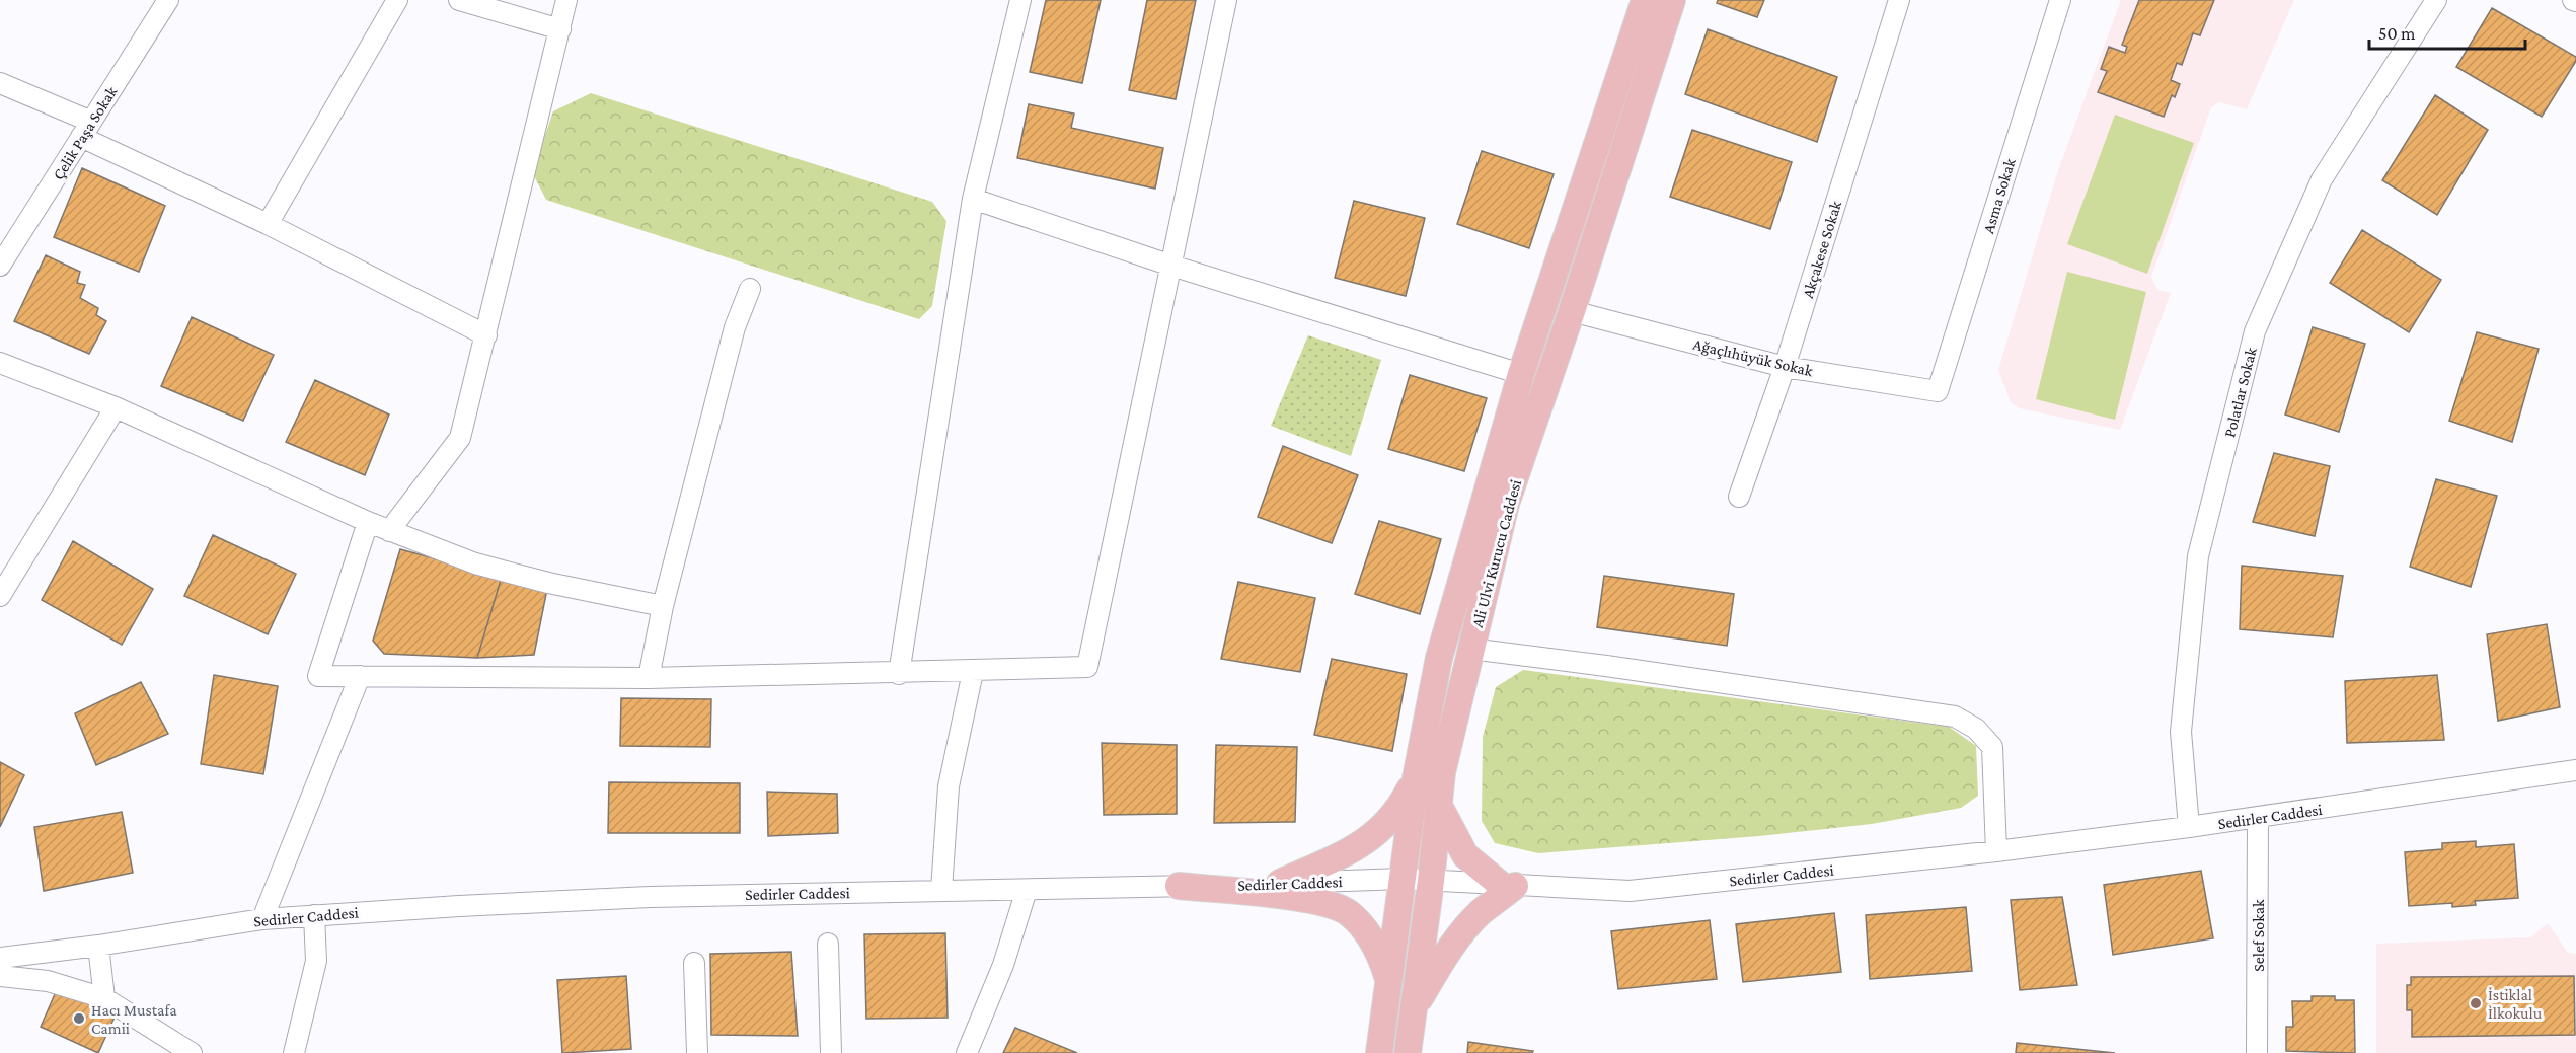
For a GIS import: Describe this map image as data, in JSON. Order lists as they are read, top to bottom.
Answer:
{
  "streets": {
    "main road": ["Ali Ulvi Kurucu Caddesi"],
    "street": [
      "Çelik Paşa Sokak",
      "Asma Sokak",
      "Akçakese Sokak",
      "Ağaçlıhüyük Sokak",
      "Polatlar Sokak",
      "Sedirler Caddesi",
      "Selef Sokak"
    ]
  },
  "crossings": [
    ["Asma Sokak", "Ağaçlıhüyük Sokak"],
    ["Akçakese Sokak", "Ağaçlıhüyük Sokak"],
    ["Ağaçlıhüyük Sokak", "Ali Ulvi Kurucu Caddesi"],
    ["Polatlar Sokak", "Sedirler Caddesi"],
    ["Ali Ulvi Kurucu Caddesi", "Sedirler Caddesi"],
    ["Sedirler Caddesi", "Selef Sokak"]
  ],
  "places": ["İstiklal İlkokulu", "Hacı Mustafa Camii"],
  "scale_bar": "50 m"
}
